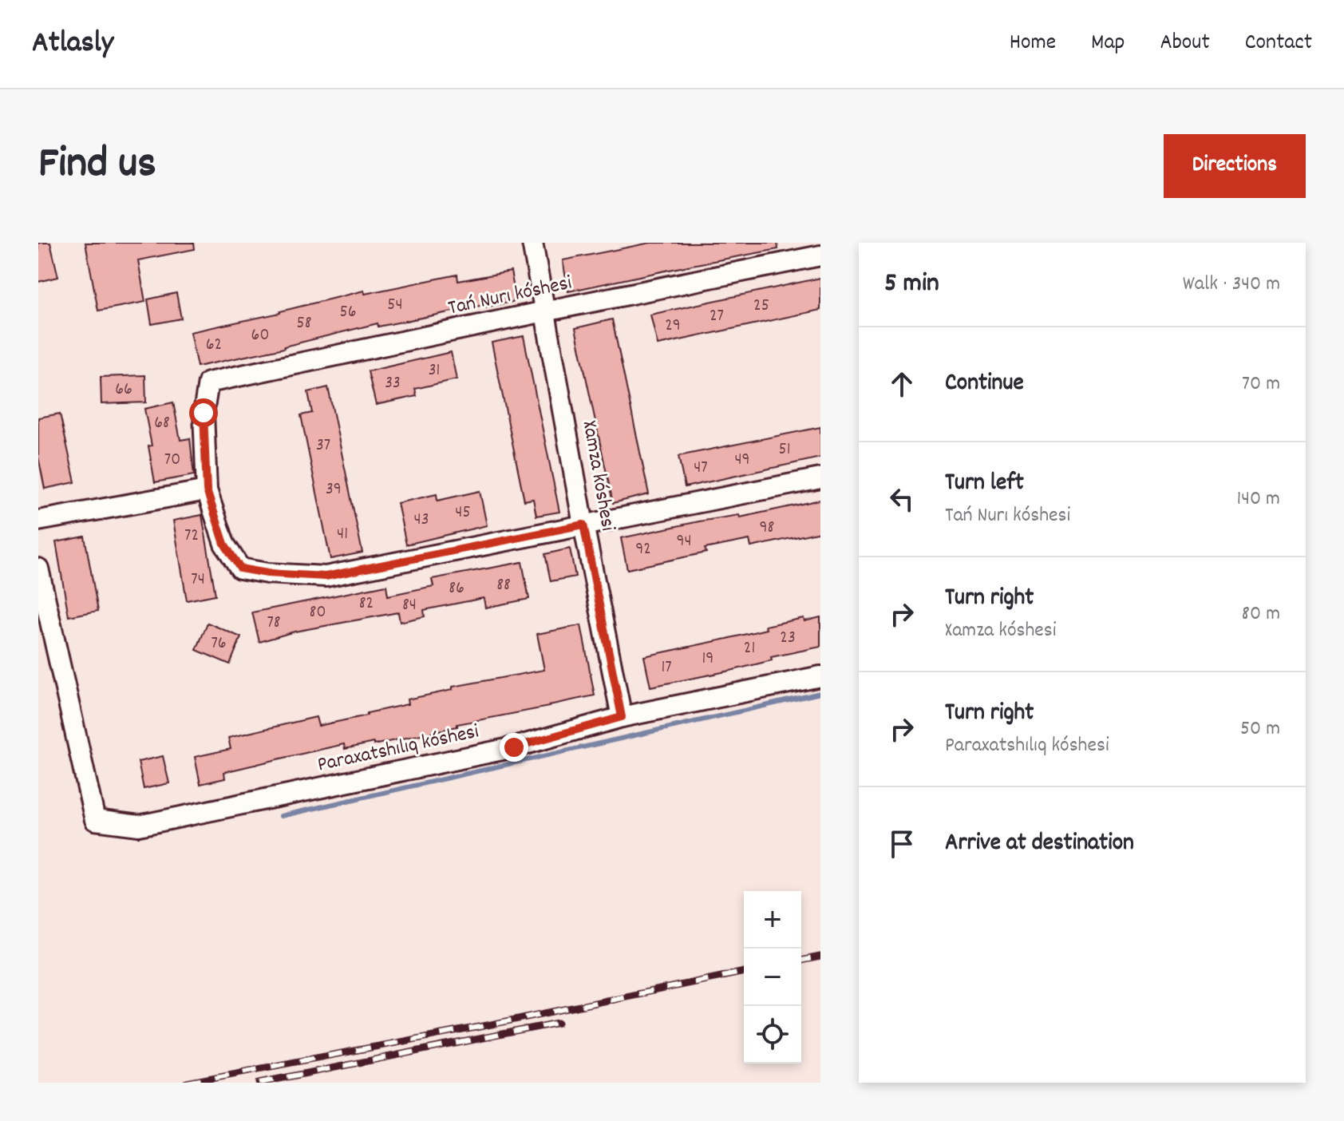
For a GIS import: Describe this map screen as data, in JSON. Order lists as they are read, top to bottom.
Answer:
{
  "streets": {
    "street": ["Tań Nurı kóshesi", "Xamza kóshesi", "Paraxatshılıq kóshesi"]
  },
  "crossings": [
    ["Tań Nurı kóshesi", "Xamza kóshesi"],
    ["Xamza kóshesi", "Paraxatshılıq kóshesi"]
  ],
  "house_numbers": [
    "54",
    "25",
    "56",
    "27",
    "58",
    "29",
    "60",
    "62",
    "31",
    "33",
    "66",
    "68",
    "37",
    "51",
    "70",
    "49",
    "47",
    "39",
    "45",
    "43",
    "98",
    "41",
    "72",
    "94",
    "92",
    "74",
    "88",
    "86",
    "82",
    "84",
    "80",
    "78",
    "23",
    "76",
    "21",
    "19",
    "17"
  ],
  "page": {
    "header": "Atlasly",
    "nav": [
      "Home",
      "Map",
      "About",
      "Contact"
    ],
    "title": "Find us",
    "buttons": "Directions",
    "heading": ["5 min", "Walk · 340 m"],
    "list": [
      ["Continue", "70 m"],
      ["Turn left", "Tań Nurı kóshesi", "140 m"],
      ["Turn right", "Xamza kóshesi", "80 m"],
      ["Turn right", "Paraxatshılıq kóshesi", "50 m"],
      "Arrive at destination"
    ],
    "map_buttons": ["+", "−"]
  }
}
